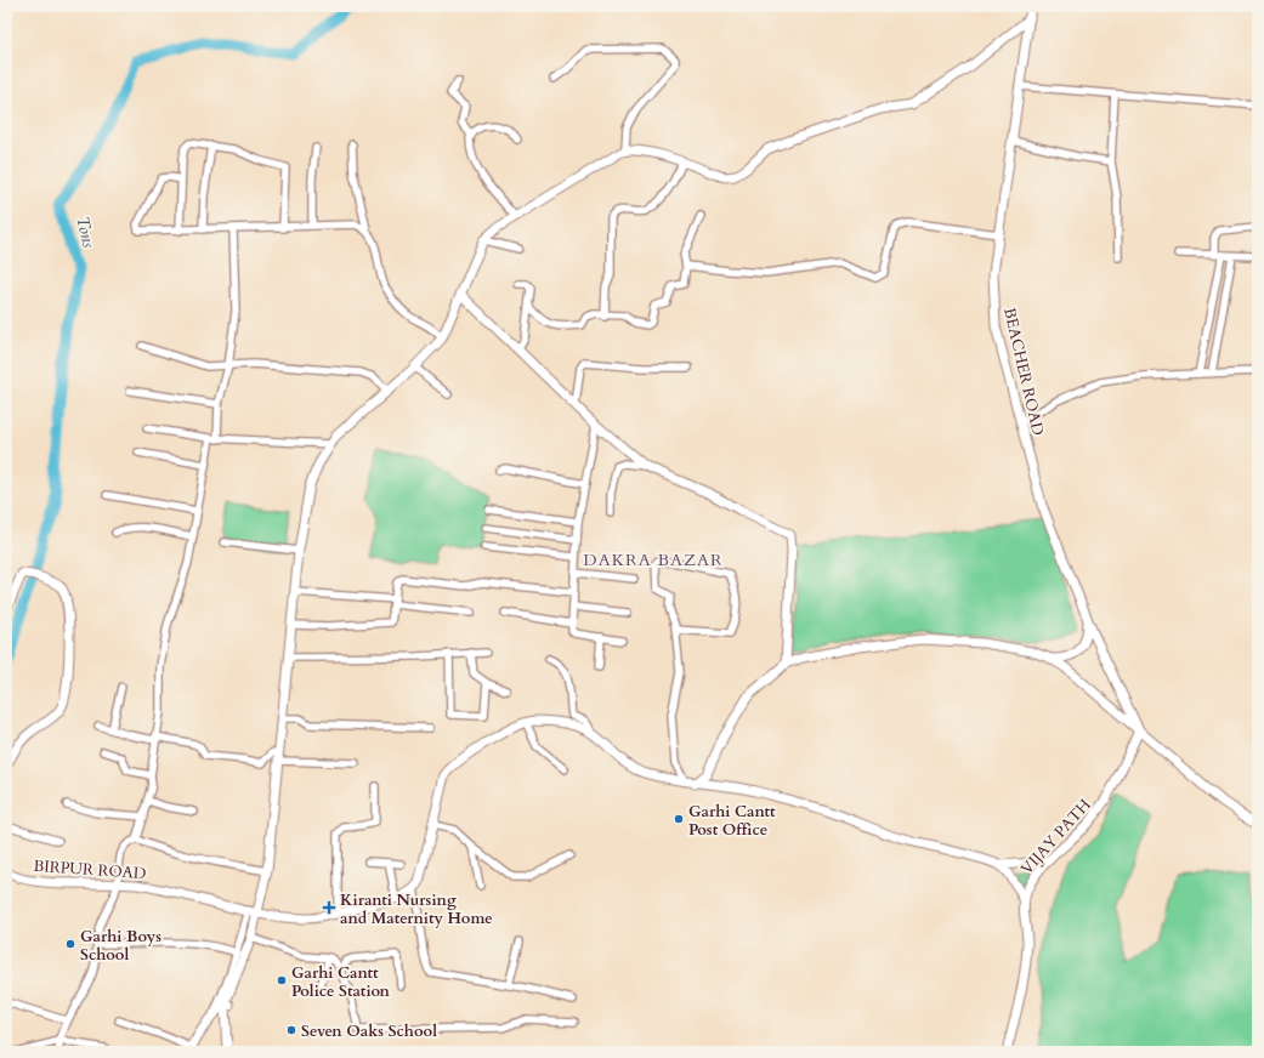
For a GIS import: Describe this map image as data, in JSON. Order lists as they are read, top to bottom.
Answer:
{
  "streets": {
    "street": ["BEACHER ROAD", "VIJAY PATH", "BIRPUR ROAD"]
  },
  "crossings": [
    ["BEACHER ROAD", "VIJAY PATH"]
  ],
  "districts": ["DAKRA BAZAR"],
  "water": ["Tons"],
  "places": {
    "other": [
      "Garhi Cantt Post Office",
      "Garhi Boys School",
      "Garhi Cantt Police Station",
      "Seven Oaks School"
    ],
    "health": ["Kiranti Nursing and Maternity Home"]
  }
}
